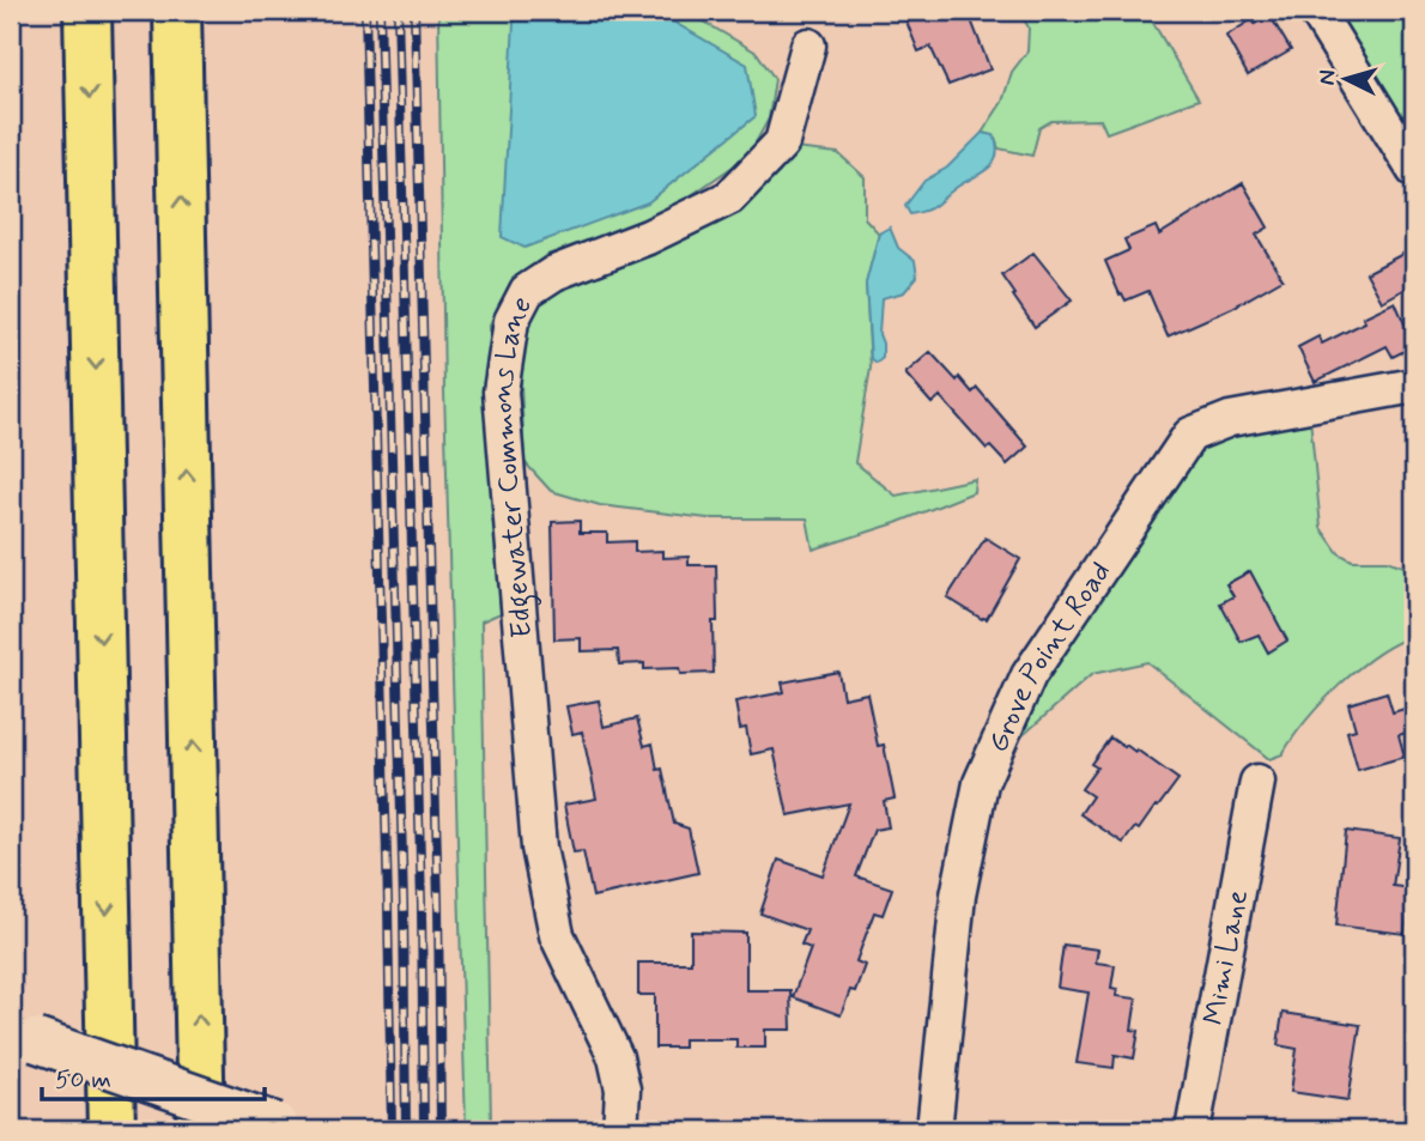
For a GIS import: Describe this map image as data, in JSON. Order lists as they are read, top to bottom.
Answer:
{
  "streets": {
    "street": ["Edgewater Commons Lane", "Grove Point Road", "Mimi Lane"]
  },
  "scale_bar": "50 m",
  "north": "left"
}
